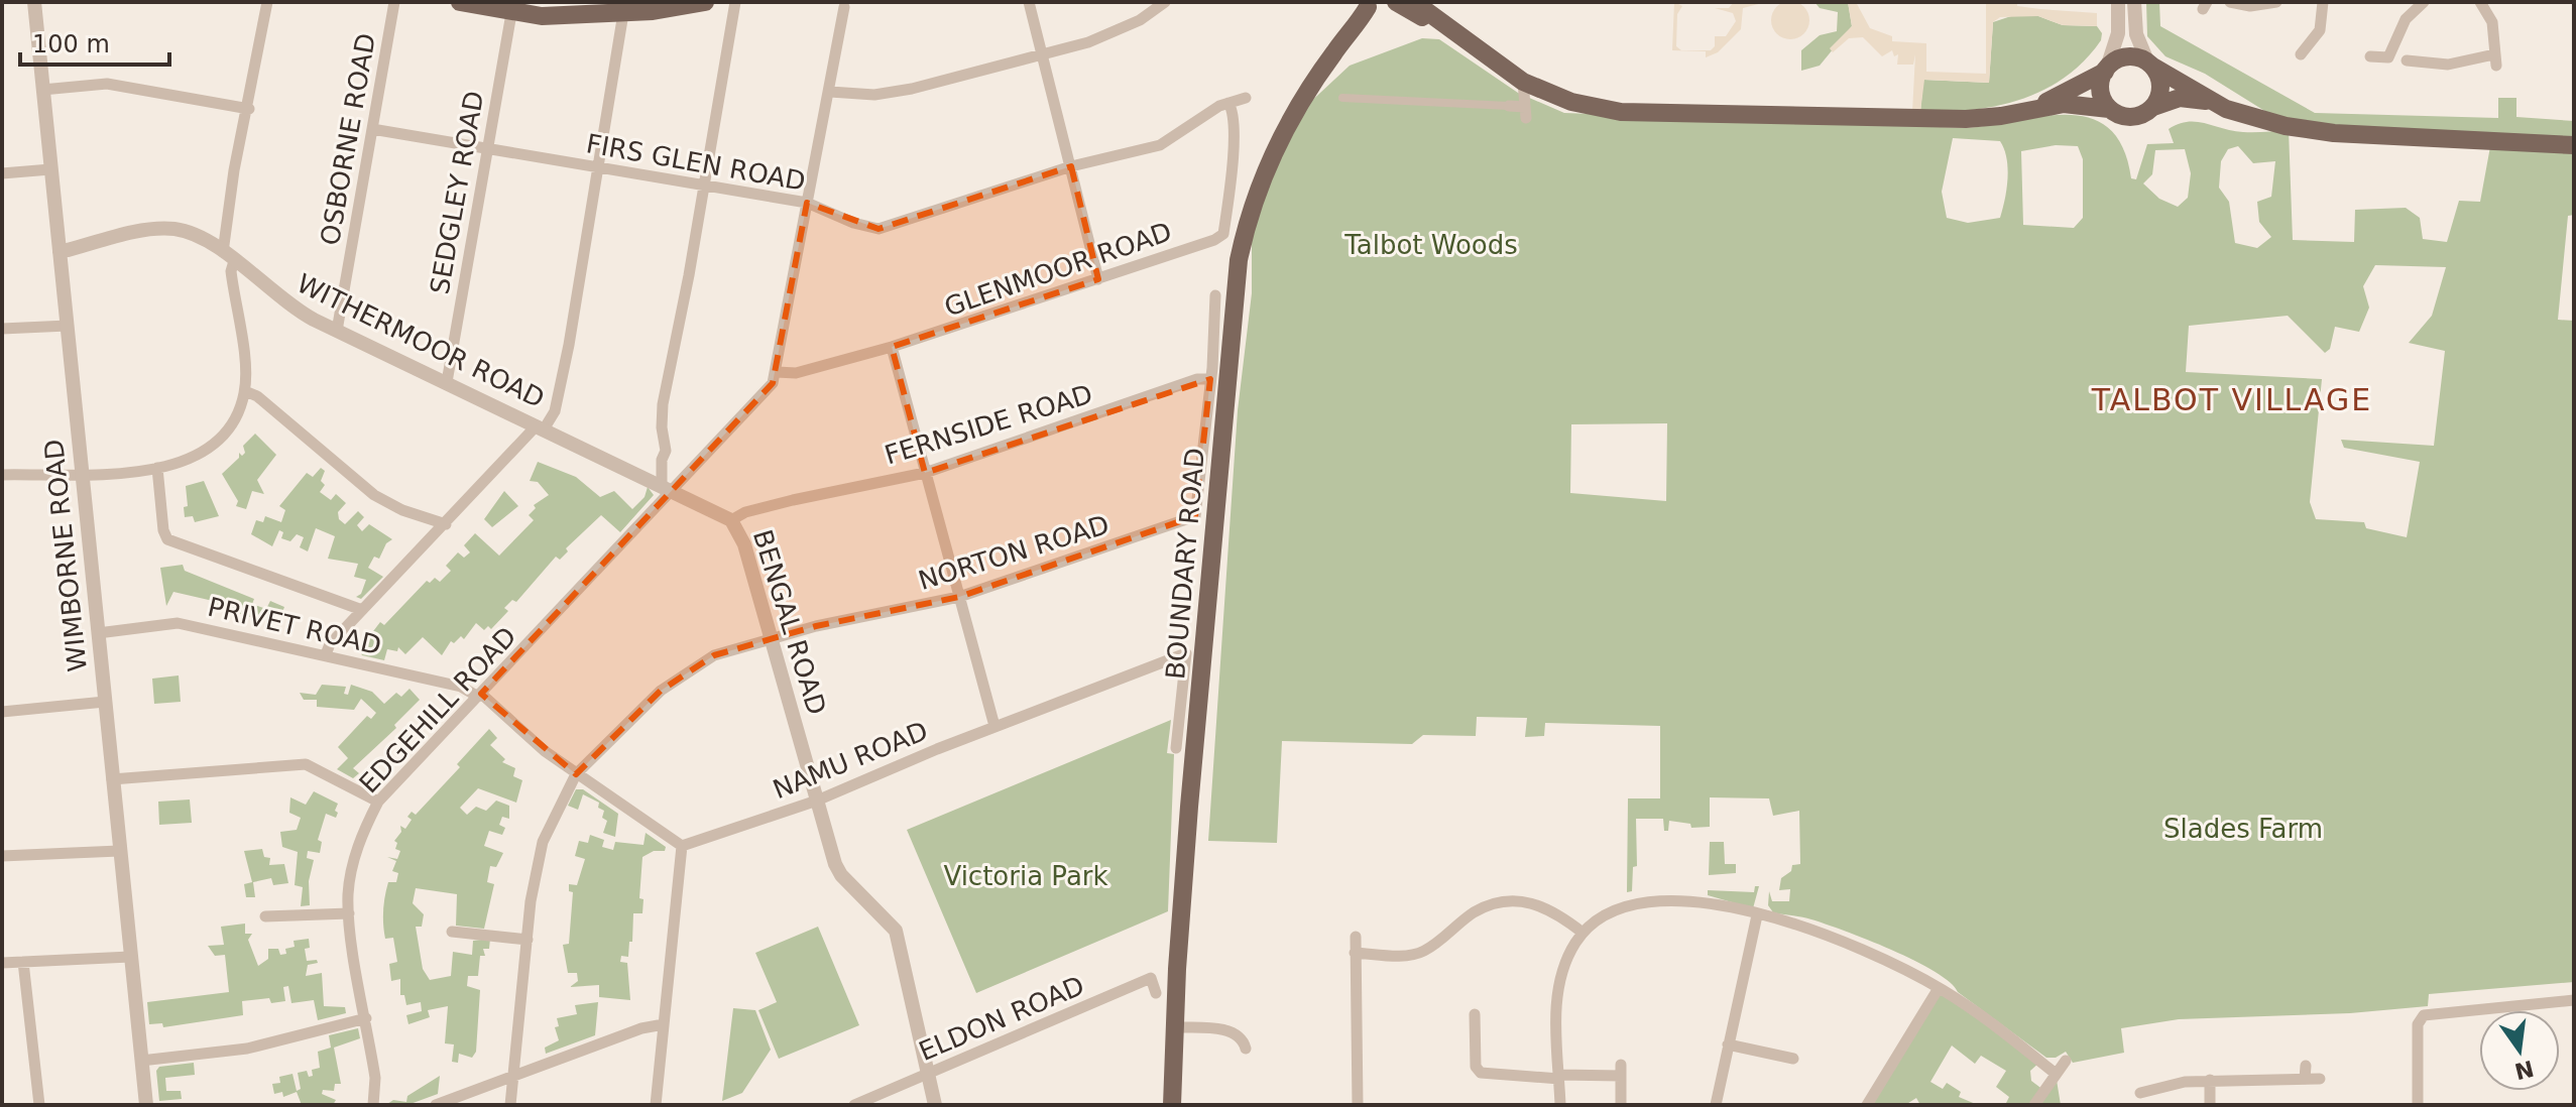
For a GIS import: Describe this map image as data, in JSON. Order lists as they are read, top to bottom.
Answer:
{
  "streets": {
    "main road": ["BOUNDARY ROAD"],
    "street": [
      "OSBORNE ROAD",
      "FIRS GLEN ROAD",
      "SEDGLEY ROAD",
      "GLENMOOR ROAD",
      "WITHERMOOR ROAD",
      "FERNSIDE ROAD",
      "NORTON ROAD",
      "WIMBORNE ROAD",
      "BENGAL ROAD",
      "PRIVET ROAD",
      "EDGEHILL ROAD",
      "NAMU ROAD",
      "ELDON ROAD"
    ]
  },
  "crossings": [
    ["OSBORNE ROAD", "FIRS GLEN ROAD"],
    ["OSBORNE ROAD", "WITHERMOOR ROAD"],
    ["FIRS GLEN ROAD", "SEDGLEY ROAD"],
    ["FIRS GLEN ROAD", "GLENMOOR ROAD"],
    ["SEDGLEY ROAD", "WITHERMOOR ROAD"],
    ["GLENMOOR ROAD", "EDGEHILL ROAD"],
    ["WITHERMOOR ROAD", "WIMBORNE ROAD"],
    ["WITHERMOOR ROAD", "BENGAL ROAD"],
    ["WITHERMOOR ROAD", "EDGEHILL ROAD"],
    ["FERNSIDE ROAD", "NORTON ROAD"],
    ["FERNSIDE ROAD", "BENGAL ROAD"],
    ["NORTON ROAD", "BENGAL ROAD"],
    ["WIMBORNE ROAD", "PRIVET ROAD"],
    ["BENGAL ROAD", "EDGEHILL ROAD"],
    ["BENGAL ROAD", "NAMU ROAD"],
    ["BENGAL ROAD", "ELDON ROAD"],
    ["PRIVET ROAD", "EDGEHILL ROAD"]
  ],
  "districts": ["TALBOT VILLAGE"],
  "parks": ["Talbot Woods", "Slades Farm", "Victoria Park"],
  "scale_bar": "100 m",
  "north": "bottom"
}
